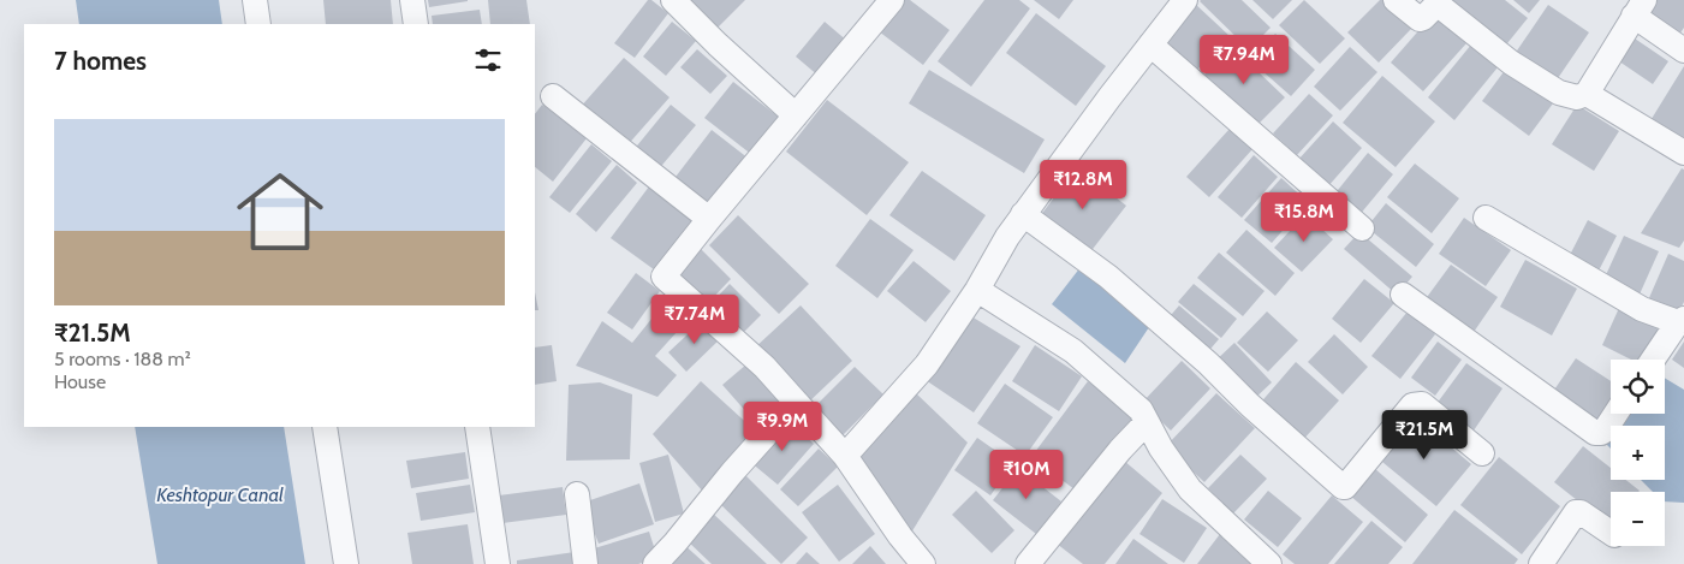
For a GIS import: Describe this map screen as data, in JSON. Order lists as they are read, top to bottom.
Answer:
{
  "water": ["Keshtopur Canal"],
  "page": {
    "heading": "7 homes",
    "price": [
      "₹7.94M",
      "₹12.8M",
      "₹15.8M",
      "₹7.74M",
      "₹9.9M",
      "₹21.5M",
      "₹10M"
    ],
    "list": [
      {
        "name": "₹21.5M",
        "note": "5 rooms · 188 m² · House"
      }
    ],
    "map_buttons": ["+", "−"]
  }
}
